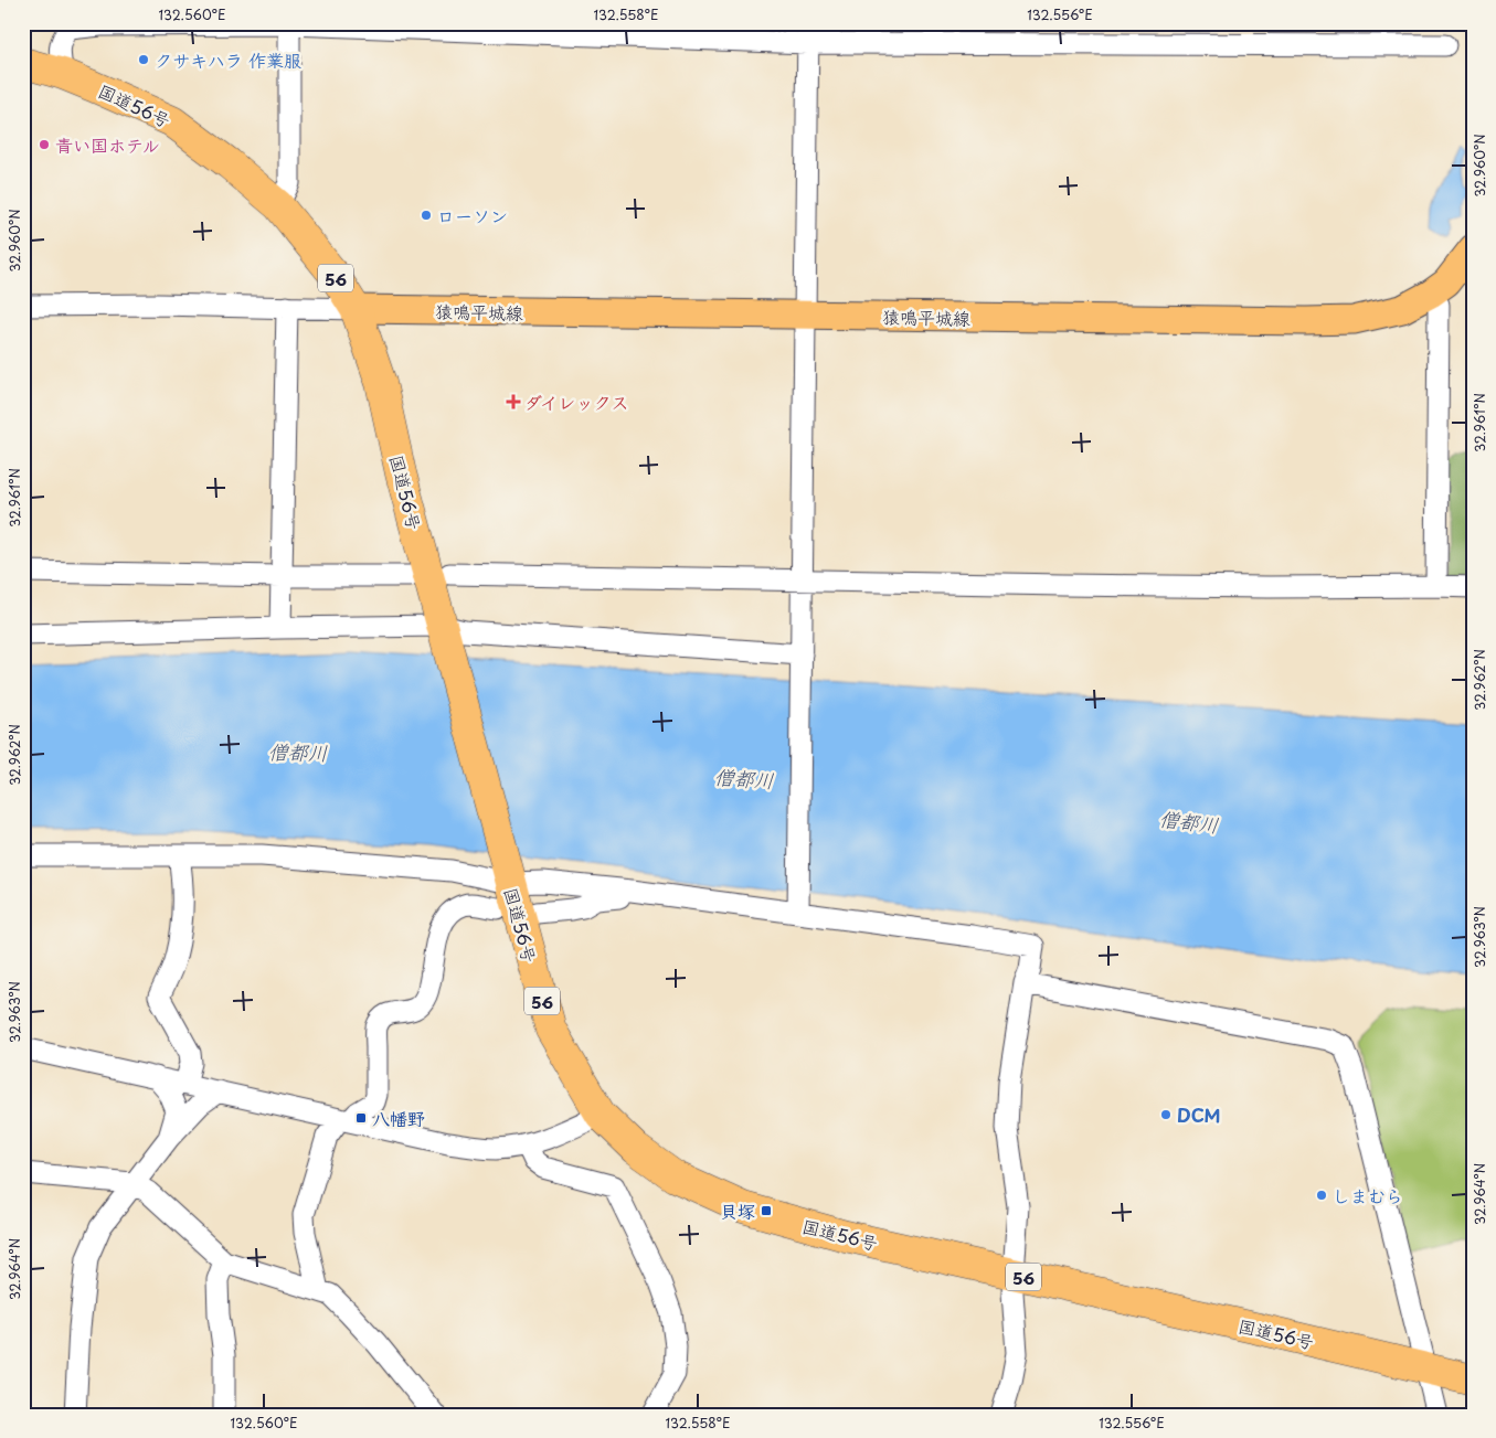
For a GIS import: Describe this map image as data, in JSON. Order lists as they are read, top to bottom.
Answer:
{
  "streets": {
    "highway": ["国道56号", "56"],
    "main road": ["猿鳴平城線"]
  },
  "crossings": [
    ["国道56号", "猿鳴平城線"]
  ],
  "water": ["僧都川"],
  "places": {
    "other": [
      "クサキハラ 作業服",
      "青い国ホテル",
      "ローソン",
      "DCM",
      "しまむら"
    ],
    "health": ["ダイレックス"],
    "transit": ["八幡野", "貝塚"]
  },
  "coordinates": [
    "132.560°E",
    "132.558°E",
    "132.556°E",
    "32.960°N",
    "32.961°N",
    "32.962°N",
    "32.963°N",
    "32.964°N"
  ]
}
